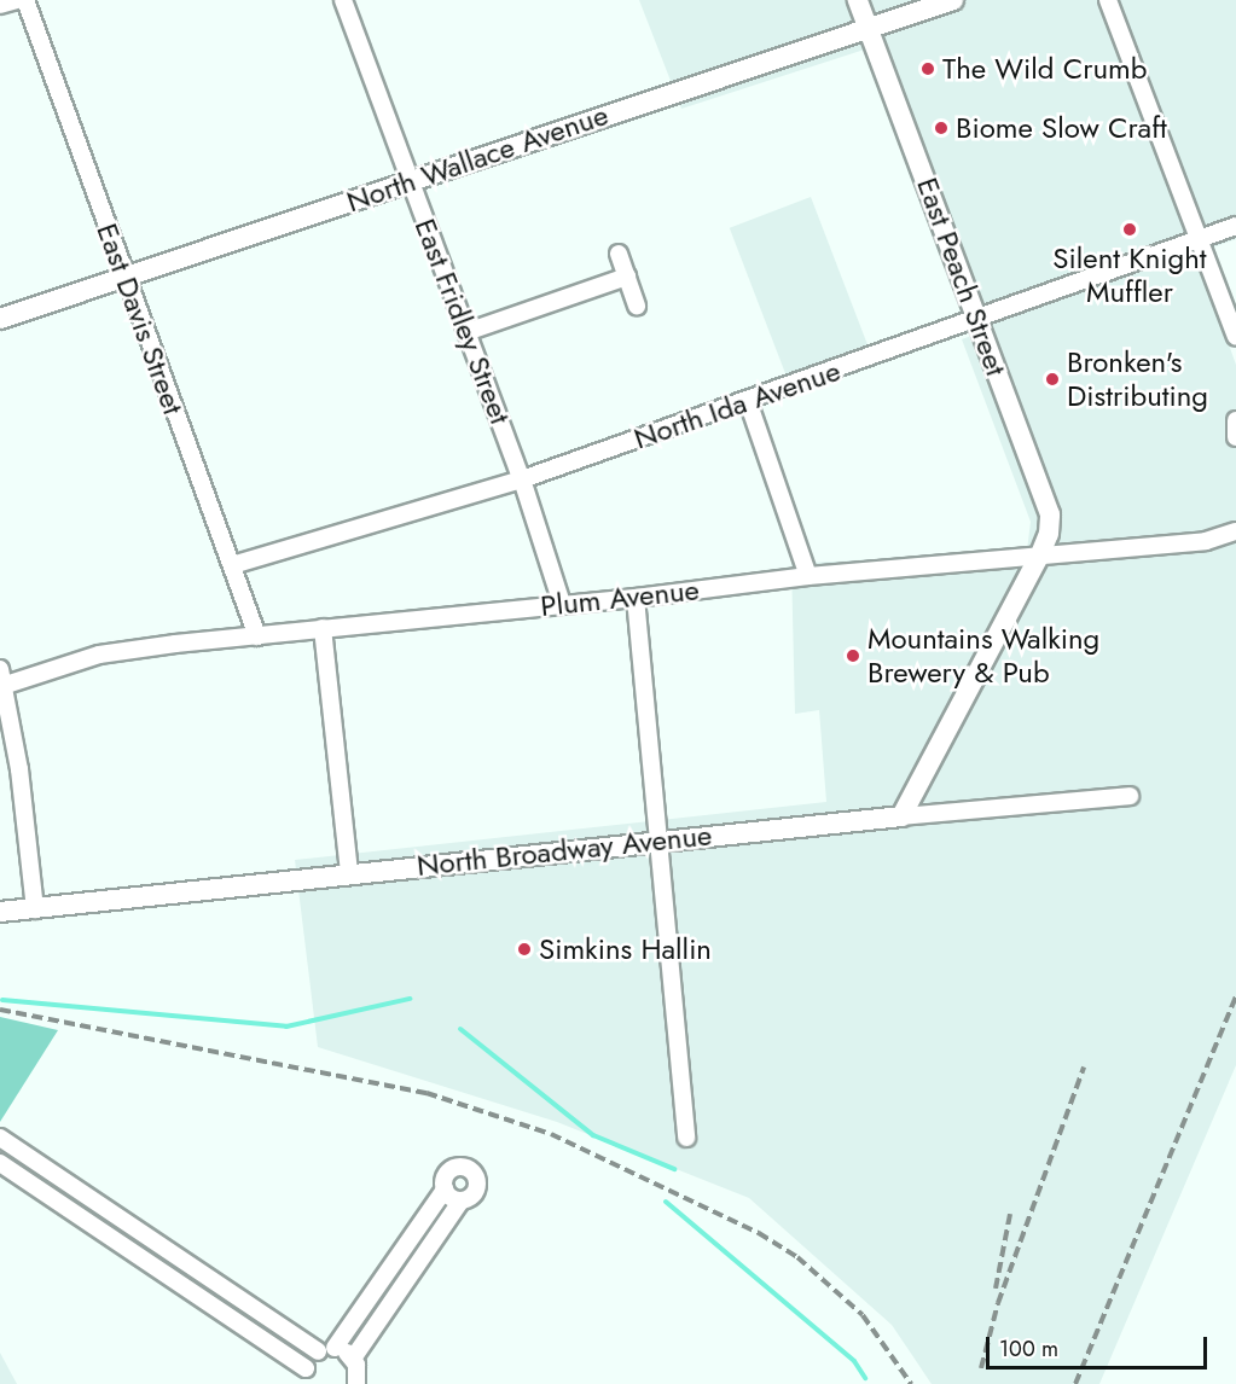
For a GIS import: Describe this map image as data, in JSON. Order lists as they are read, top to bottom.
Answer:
{
  "streets": {
    "street": [
      "North Wallace Avenue",
      "East Peach Street",
      "East Davis Street",
      "East Fridley Street",
      "North Ida Avenue",
      "Plum Avenue",
      "North Broadway Avenue"
    ]
  },
  "crossings": [
    ["North Wallace Avenue", "East Peach Street"],
    ["North Wallace Avenue", "East Davis Street"],
    ["North Wallace Avenue", "East Fridley Street"],
    ["East Peach Street", "North Ida Avenue"],
    ["East Peach Street", "Plum Avenue"],
    ["East Peach Street", "North Broadway Avenue"],
    ["East Davis Street", "North Ida Avenue"],
    ["East Davis Street", "Plum Avenue"],
    ["East Fridley Street", "North Ida Avenue"],
    ["East Fridley Street", "Plum Avenue"]
  ],
  "places": [
    "The Wild Crumb",
    "Biome Slow Craft",
    "Silent Knight Muffler",
    "Bronken's Distributing",
    "Mountains Walking Brewery & Pub",
    "Simkins Hallin"
  ],
  "scale_bar": "100 m"
}
